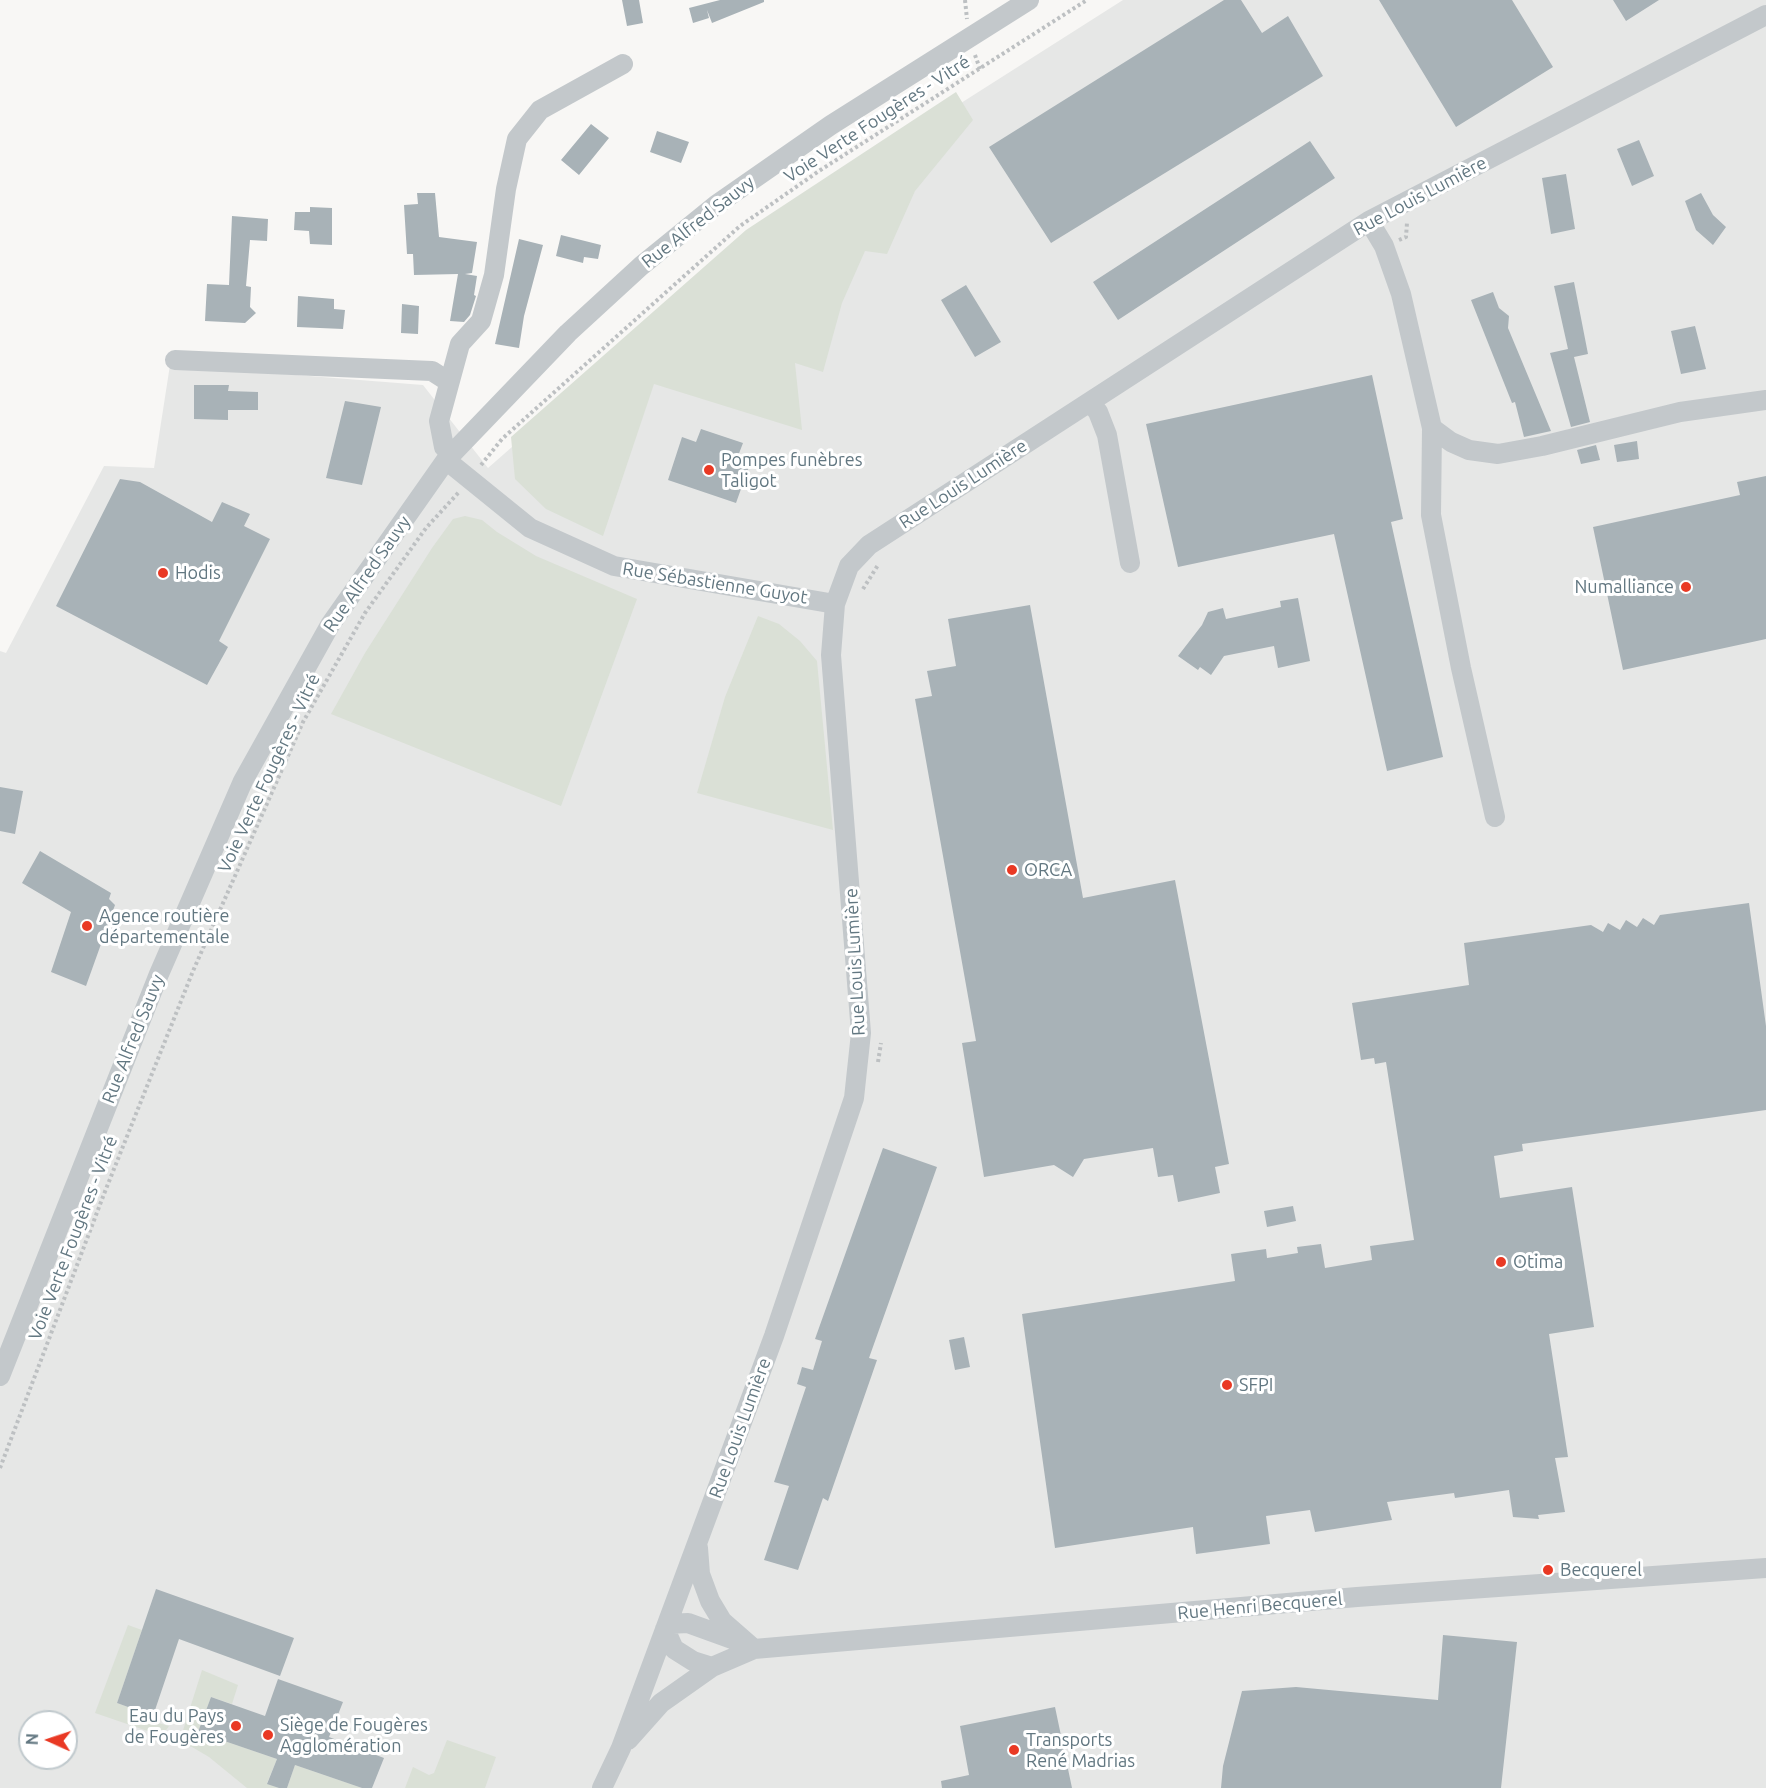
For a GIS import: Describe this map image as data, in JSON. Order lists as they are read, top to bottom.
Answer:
{
  "streets": {
    "street": [
      "Rue Louis Lumière",
      "Rue Alfred Sauvy",
      "Rue Sébastienne Guyot",
      "Rue Henri Becquerel"
    ],
    "path": ["Voie Verte Fougères - Vitré"]
  },
  "crossings": [
    ["Voie Verte Fougères - Vitré", "Rue Sébastienne Guyot"],
    ["Rue Louis Lumière", "Rue Sébastienne Guyot"],
    ["Rue Louis Lumière", "Rue Henri Becquerel"],
    ["Rue Alfred Sauvy", "Rue Sébastienne Guyot"]
  ],
  "places": [
    "Pompes funèbres Taligot",
    "Hodis",
    "Numalliance",
    "ORCA",
    "Agence routière départementale",
    "Otima",
    "SFPI",
    "Becquerel",
    "Eau du Pays de Fougères",
    "Siège de Fougères Agglomération",
    "Transports René Madrias"
  ],
  "north": "left"
}
